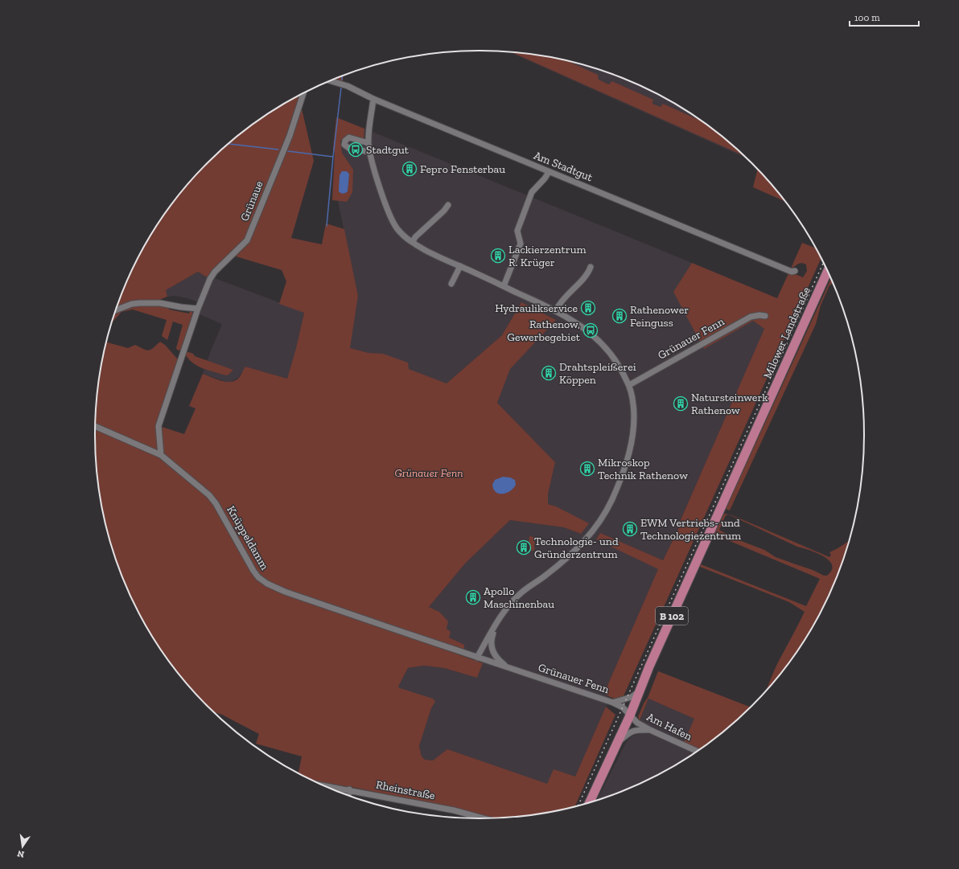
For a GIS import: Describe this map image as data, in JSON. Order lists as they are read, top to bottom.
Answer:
{
  "streets": {
    "main road": ["Milower Landstraße", "B 102"],
    "street": [
      "Am Stadtgut",
      "Grünaue",
      "Grünauer Fenn",
      "Knüppeldamm",
      "Am Hafen",
      "Rheinstraße"
    ]
  },
  "crossings": [
    ["Am Stadtgut", "Grünauer Fenn"],
    ["Grünaue", "Knüppeldamm"],
    ["Milower Landstraße", "Grünauer Fenn"],
    ["Milower Landstraße", "Am Hafen"],
    ["Grünauer Fenn", "Knüppeldamm"],
    ["Grünauer Fenn", "Am Hafen"]
  ],
  "parks": ["Grünauer Fenn"],
  "places": {
    "bus stop": ["Stadtgut", "Rathenow, Gewerbegebiet"],
    "building": [
      "Fepro Fensterbau",
      "Lackierzentrum R. Krüger",
      "Hydraulikservice",
      "Rathenower Feinguss",
      "Drahtspleißerei Köppen",
      "Natursteinwerk Rathenow",
      "Mikroskop Technik Rathenow",
      "EWM Vertriebs- und Technologiezentrum",
      "Technologie- und Gründerzentrum",
      "Apollo Maschinenbau"
    ]
  },
  "scale_bar": "100 m",
  "north": "bottom"
}
